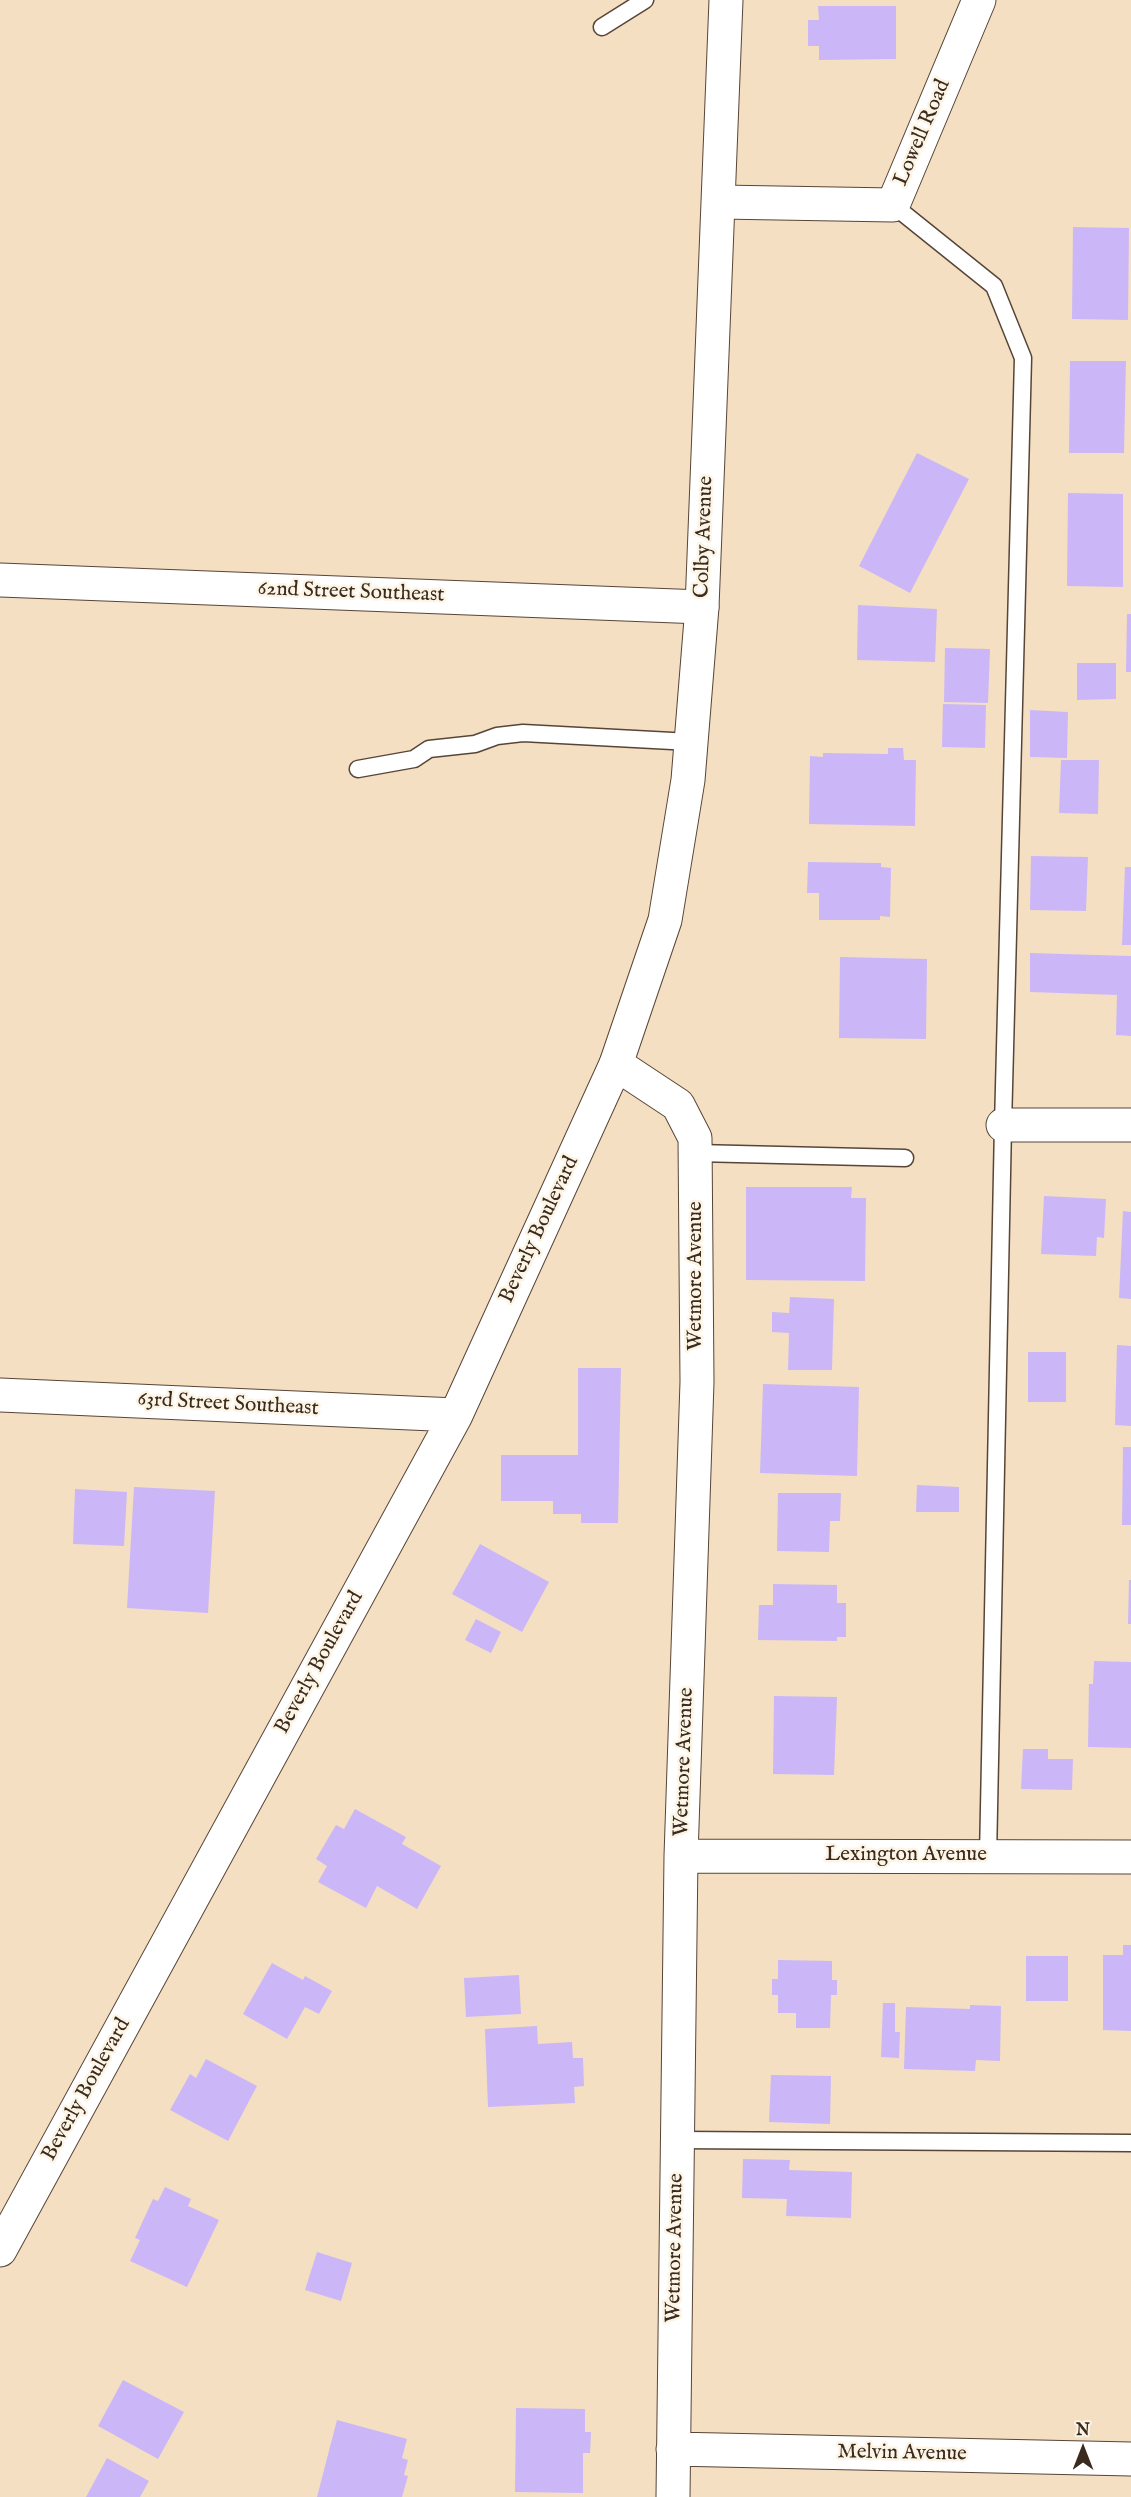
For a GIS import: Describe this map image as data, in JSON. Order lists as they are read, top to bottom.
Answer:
{
  "streets": {
    "street": [
      "Lowell Road",
      "Colby Avenue",
      "62nd Street Southeast",
      "Beverly Boulevard",
      "Wetmore Avenue",
      "63rd Street Southeast",
      "Lexington Avenue",
      "Melvin Avenue"
    ]
  },
  "crossings": [
    ["Lowell Road", "Colby Avenue"],
    ["Colby Avenue", "62nd Street Southeast"],
    ["Colby Avenue", "Beverly Boulevard"],
    ["Colby Avenue", "Wetmore Avenue"],
    ["Beverly Boulevard", "Wetmore Avenue"],
    ["Beverly Boulevard", "63rd Street Southeast"],
    ["Wetmore Avenue", "Lexington Avenue"],
    ["Wetmore Avenue", "Melvin Avenue"]
  ],
  "north": "top"
}
